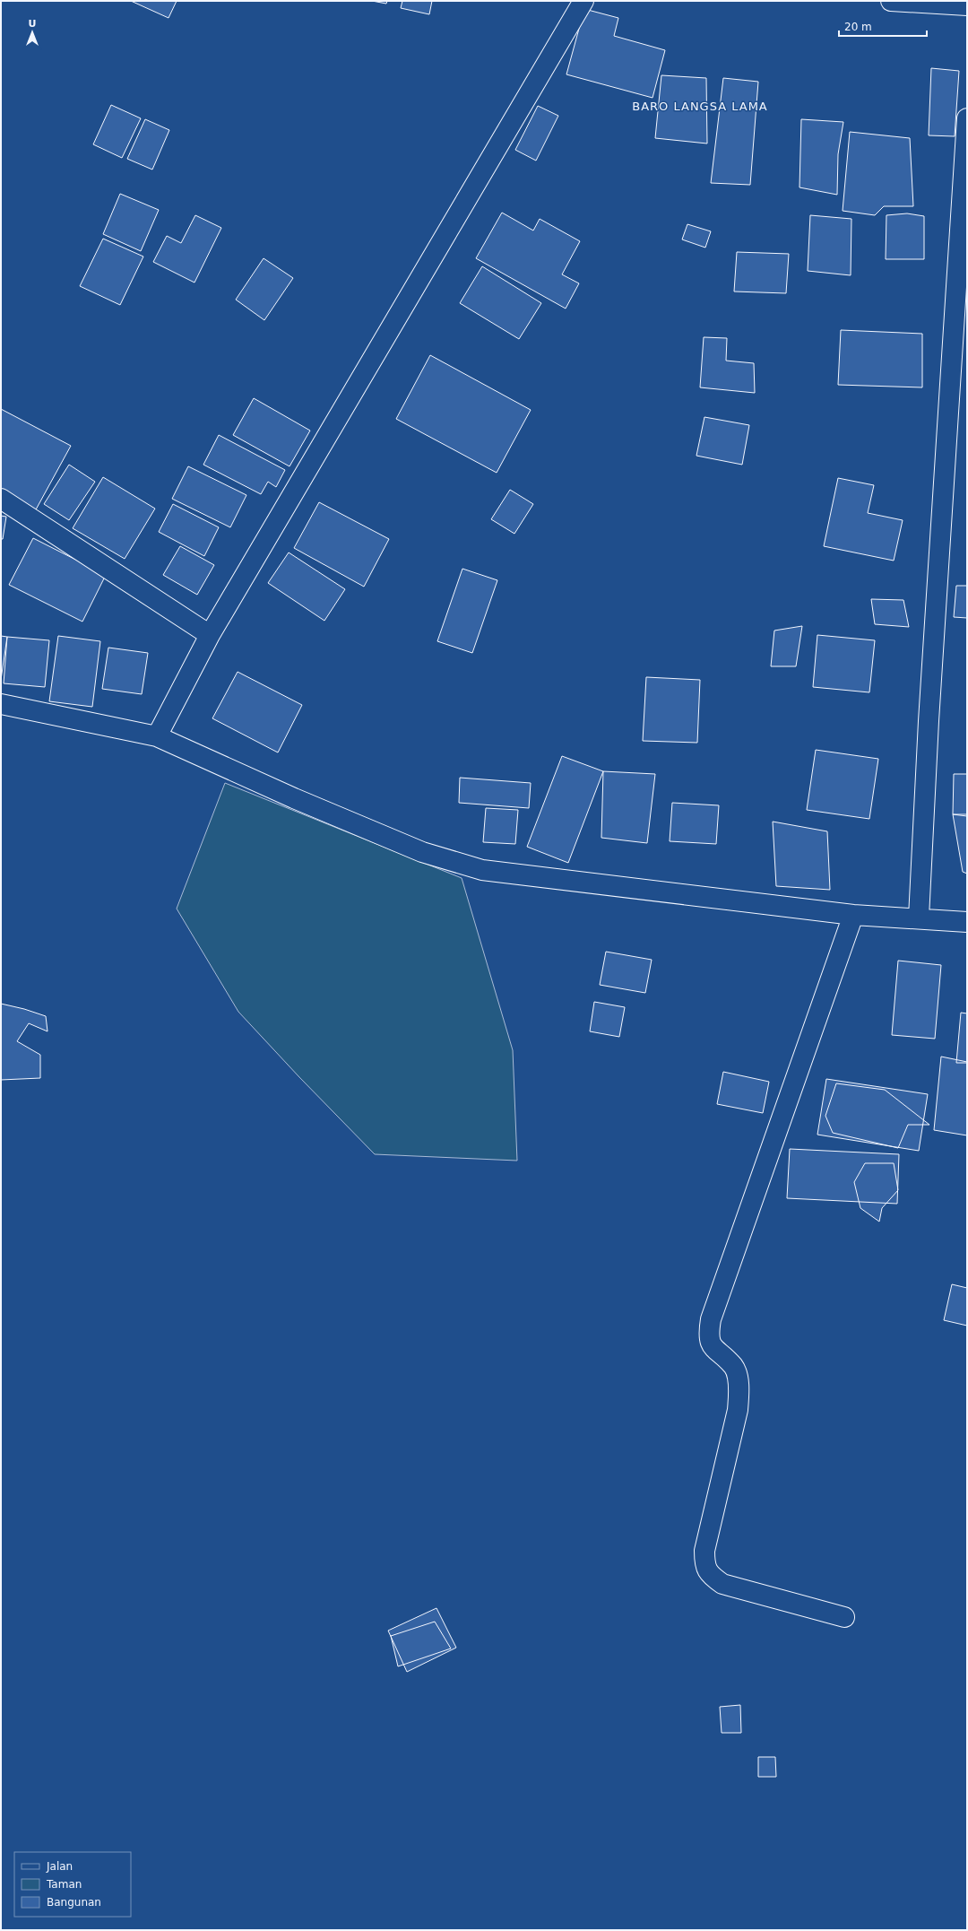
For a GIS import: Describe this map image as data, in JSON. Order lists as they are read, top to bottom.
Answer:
{
  "districts": ["BARO LANGSA LAMA"],
  "legend": ["Jalan", "Taman", "Bangunan"],
  "scale_bar": "20 m",
  "north": "top"
}
